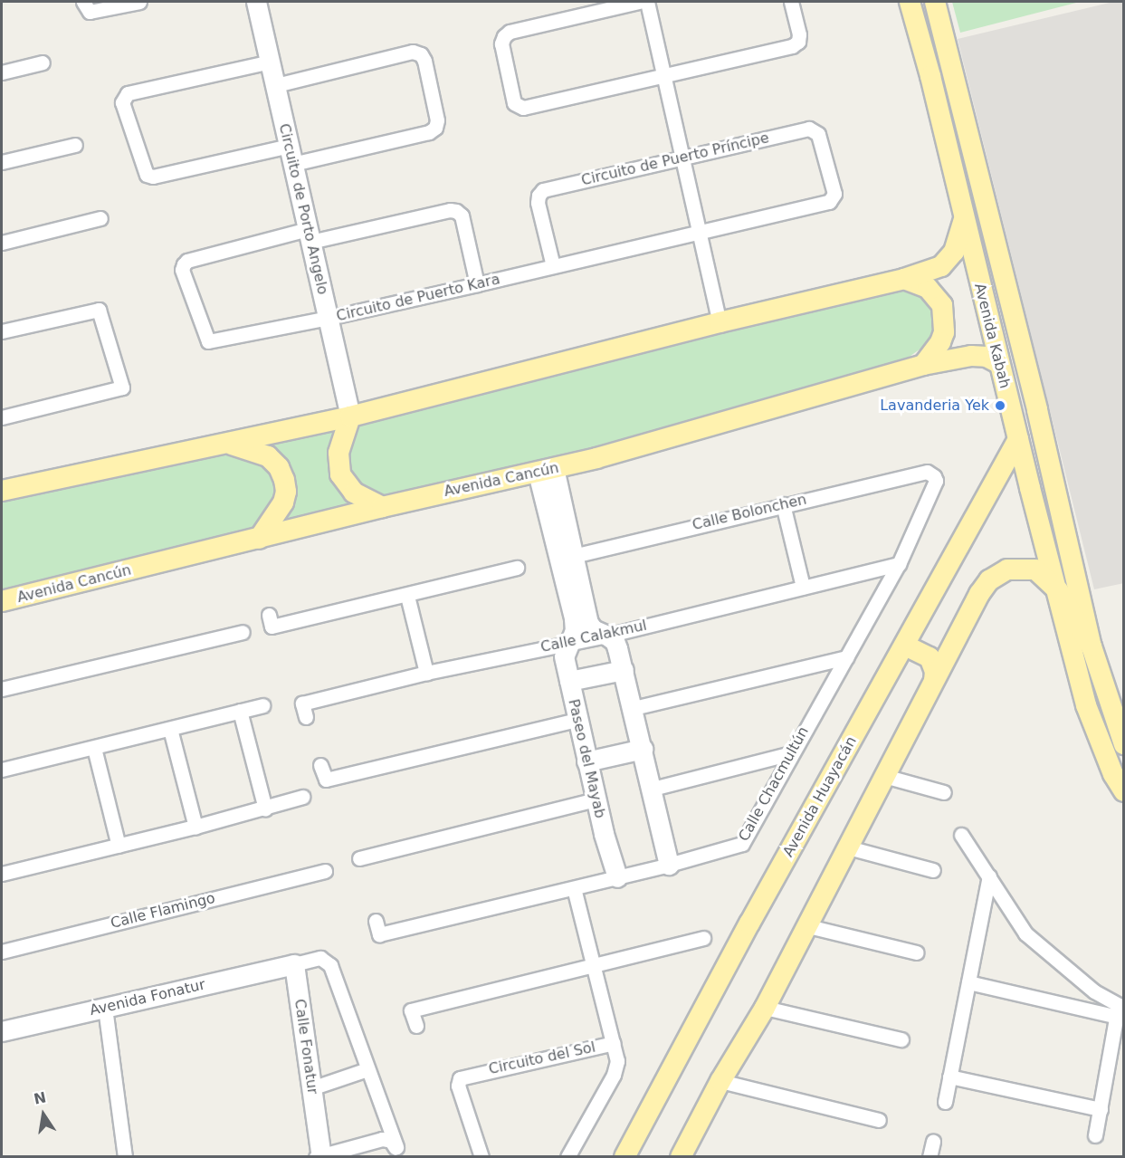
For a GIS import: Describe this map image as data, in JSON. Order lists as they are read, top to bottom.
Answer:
{
  "streets": {
    "main road": ["Avenida Kabah", "Avenida Cancún", "Avenida Huayacán"],
    "street": [
      "Circuito de Puerto Príncipe",
      "Circuito de Porto Angelo",
      "Circuito de Puerto Kara",
      "Calle Bolonchen",
      "Calle Calakmul",
      "Paseo del Mayab",
      "Calle Chacmultún",
      "Calle Flamingo",
      "Avenida Fonatur",
      "Calle Fonatur",
      "Circuito del Sol"
    ]
  },
  "crossings": [
    ["Circuito de Puerto Príncipe", "Circuito de Puerto Kara"],
    ["Circuito de Porto Angelo", "Circuito de Puerto Kara"],
    ["Avenida Kabah", "Avenida Cancún"],
    ["Avenida Kabah", "Avenida Huayacán"],
    ["Avenida Cancún", "Paseo del Mayab"],
    ["Calle Bolonchen", "Calle Chacmultún"],
    ["Calle Calakmul", "Paseo del Mayab"],
    ["Calle Calakmul", "Calle Chacmultún"],
    ["Paseo del Mayab", "Calle Chacmultún"],
    ["Avenida Fonatur", "Calle Fonatur"]
  ],
  "places": ["Lavanderia Yek"],
  "north": "top"
}
